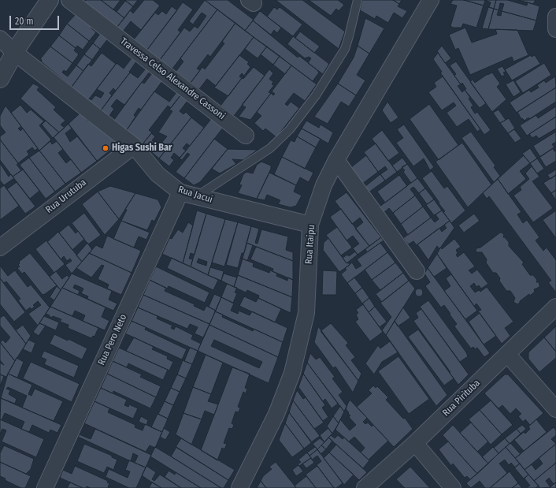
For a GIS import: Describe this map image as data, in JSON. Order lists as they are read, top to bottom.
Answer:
{
  "streets": {
    "street": [
      "Travessa Celso Alexandre Cassoni",
      "Rua Jacuí",
      "Rua Urutuba",
      "Rua Itaipu",
      "Rua Pero Neto",
      "Rua Pirituba"
    ]
  },
  "crossings": [
    ["Rua Jacuí", "Rua Urutuba"],
    ["Rua Jacuí", "Rua Itaipu"],
    ["Rua Jacuí", "Rua Pero Neto"]
  ],
  "places": ["Higas Sushi Bar"],
  "scale_bar": "20 m"
}
